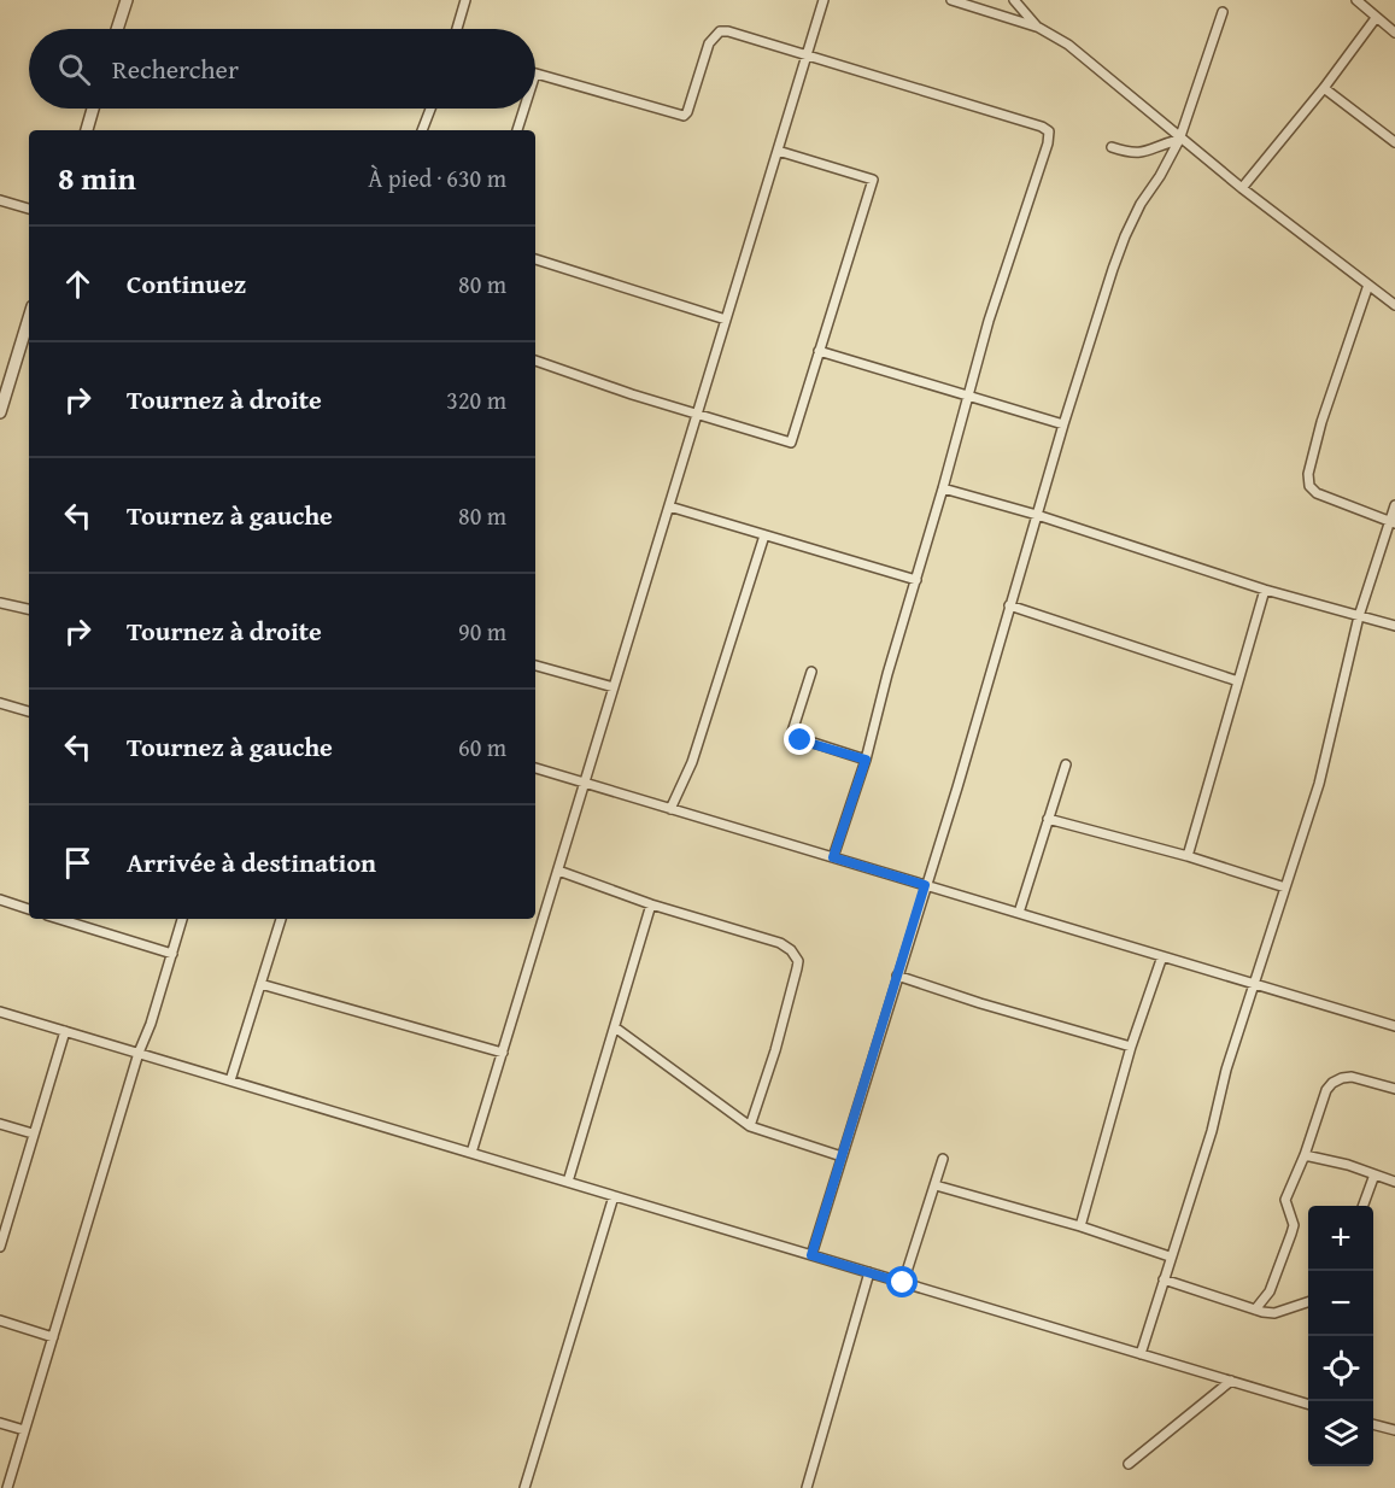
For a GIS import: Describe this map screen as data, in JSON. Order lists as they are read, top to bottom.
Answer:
{
  "page": {
    "search": "Rechercher",
    "heading": ["8 min", "À pied · 630 m"],
    "list": [
      ["Continuez", "80 m"],
      ["Tournez à droite", "320 m"],
      ["Tournez à gauche", "80 m"],
      ["Tournez à droite", "90 m"],
      ["Tournez à gauche", "60 m"],
      "Arrivée à destination"
    ],
    "map_buttons": ["+", "−"]
  }
}
